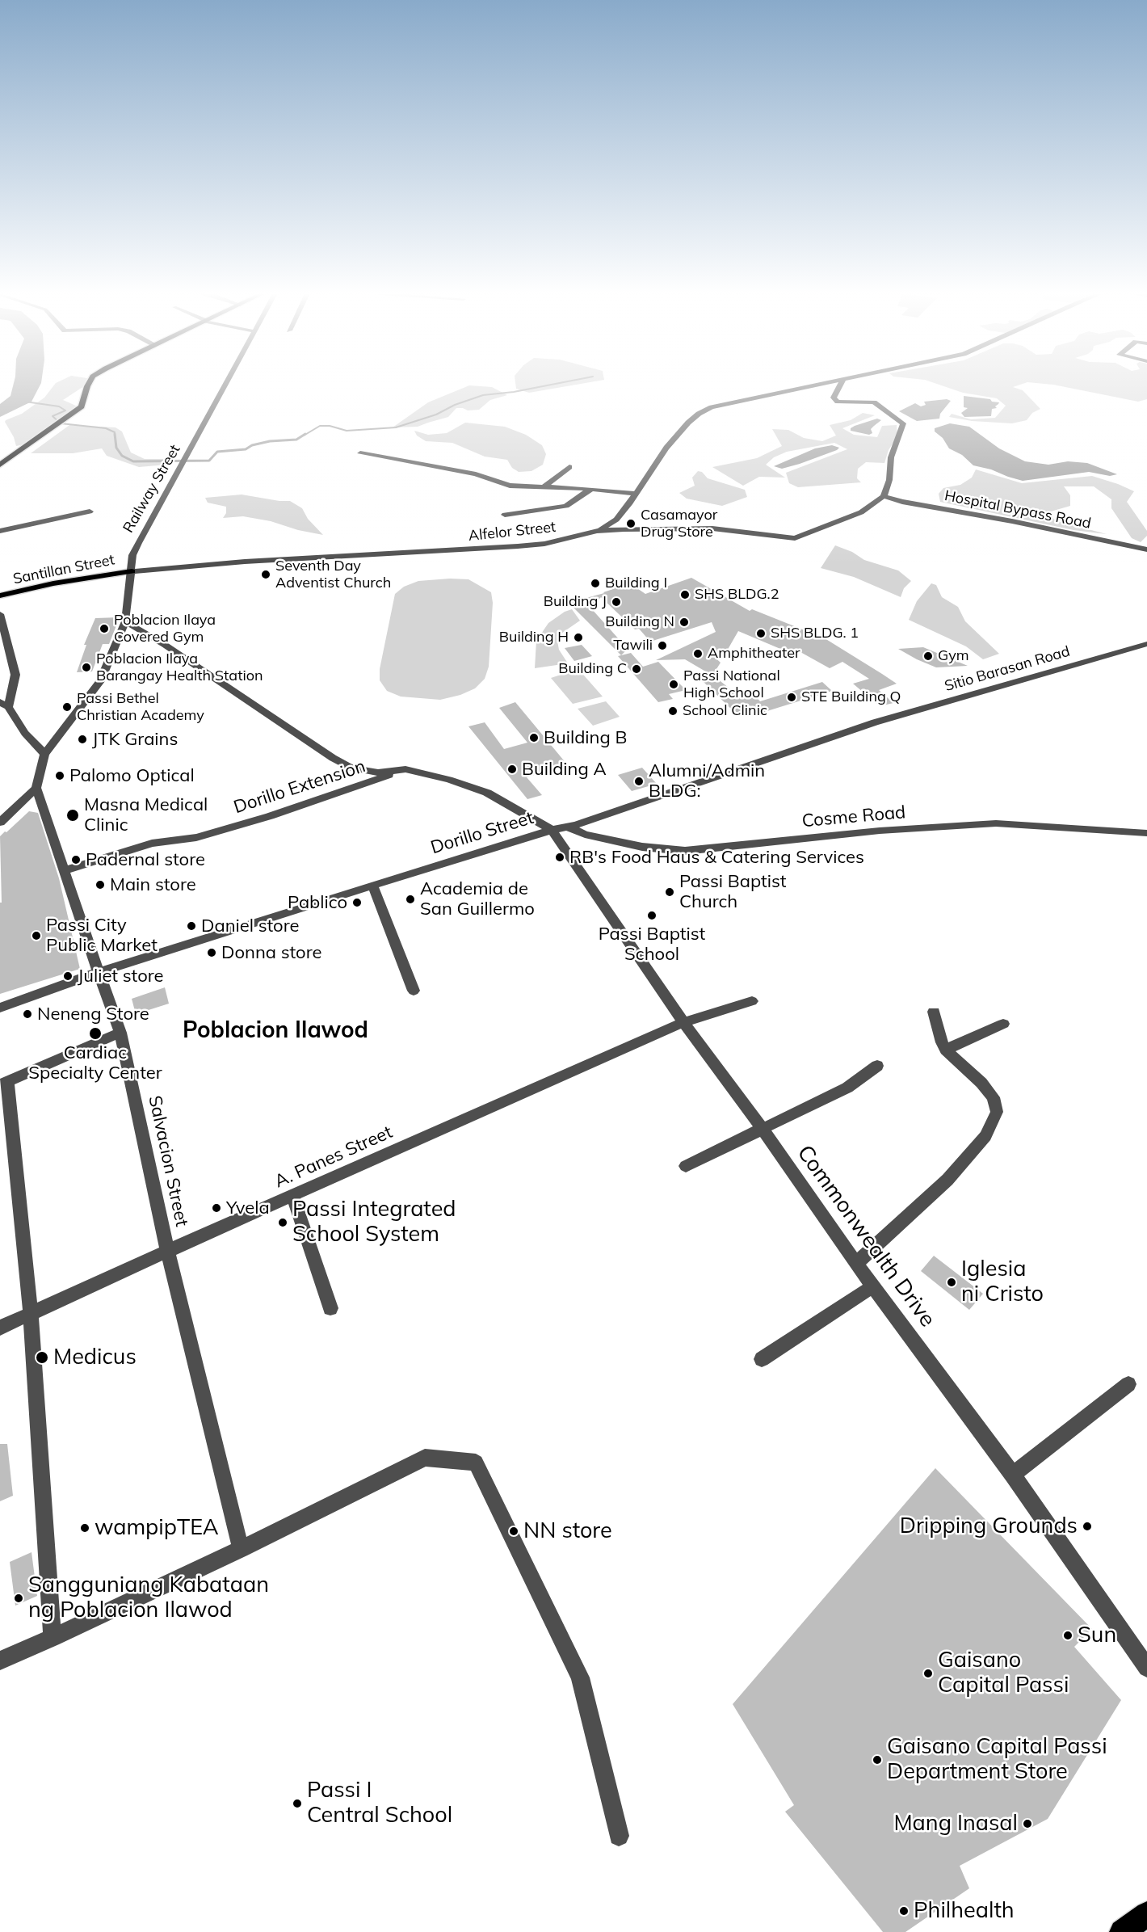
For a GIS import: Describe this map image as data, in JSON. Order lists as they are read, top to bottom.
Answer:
{
  "streets": {
    "main road": ["Santillan Street"],
    "street": [
      "Railway Street",
      "Hospital Bypass Road",
      "Alfelor Street",
      "Sitio Barasan Road",
      "Dorillo Extension",
      "Cosme Road",
      "Dorillo Street",
      "A. Panes Street",
      "Salvacion Street",
      "Commonwealth Drive"
    ]
  },
  "crossings": [
    ["Railway Street", "Alfelor Street"],
    ["Railway Street", "Santillan Street"],
    ["Railway Street", "Salvacion Street"],
    ["Hospital Bypass Road", "Alfelor Street"],
    ["Alfelor Street", "Santillan Street"],
    ["Sitio Barasan Road", "Dorillo Street"],
    ["Dorillo Extension", "Cosme Road"],
    ["Dorillo Extension", "Salvacion Street"],
    ["Cosme Road", "Dorillo Street"],
    ["Cosme Road", "Commonwealth Drive"],
    ["Dorillo Street", "Salvacion Street"],
    ["Dorillo Street", "Commonwealth Drive"],
    ["A. Panes Street", "Salvacion Street"],
    ["A. Panes Street", "Commonwealth Drive"]
  ],
  "districts": ["Poblacion Ilawod"],
  "places": [
    "Casamayor Drug Store",
    "Seventh Day Adventist Church",
    "Building I",
    "SHS BLDG.2",
    "Building J",
    "Building N",
    "Poblacion Ilaya Covered Gym",
    "SHS BLDG. 1",
    "Building H",
    "Tawili",
    "Amphitheater",
    "Gym",
    "Poblacion Ilaya Barangay Health Station",
    "Building C",
    "Passi National High School",
    "STE Building Q",
    "Passi Bethel Christian Academy",
    "School Clinic",
    "Building B",
    "JTK Grains",
    "Building A",
    "Palomo Optical",
    "Alumni/Admin BLDG:",
    "Masna Medical Clinic",
    "RB's Food Haus & Catering Services",
    "Padernal store",
    "Main store",
    "Passi Baptist Church",
    "Academia de San Guillermo",
    "Pablico",
    "Passi Baptist School",
    "Daniel store",
    "Passi City Public Market",
    "Donna store",
    "Juliet store",
    "Neneng Store",
    "Cardiac Specialty Center",
    "Yvela",
    "Passi Integrated School System",
    "Iglesia ni Cristo",
    "Medicus",
    "Dripping Grounds",
    "wampipTEA",
    "NN store",
    "Sangguniang Kabataan ng Poblacion Ilawod",
    "Sun",
    "Gaisano Capital Passi",
    "Gaisano Capital Passi Department Store",
    "Passi I Central School",
    "Mang Inasal",
    "Philhealth"
  ]
}
